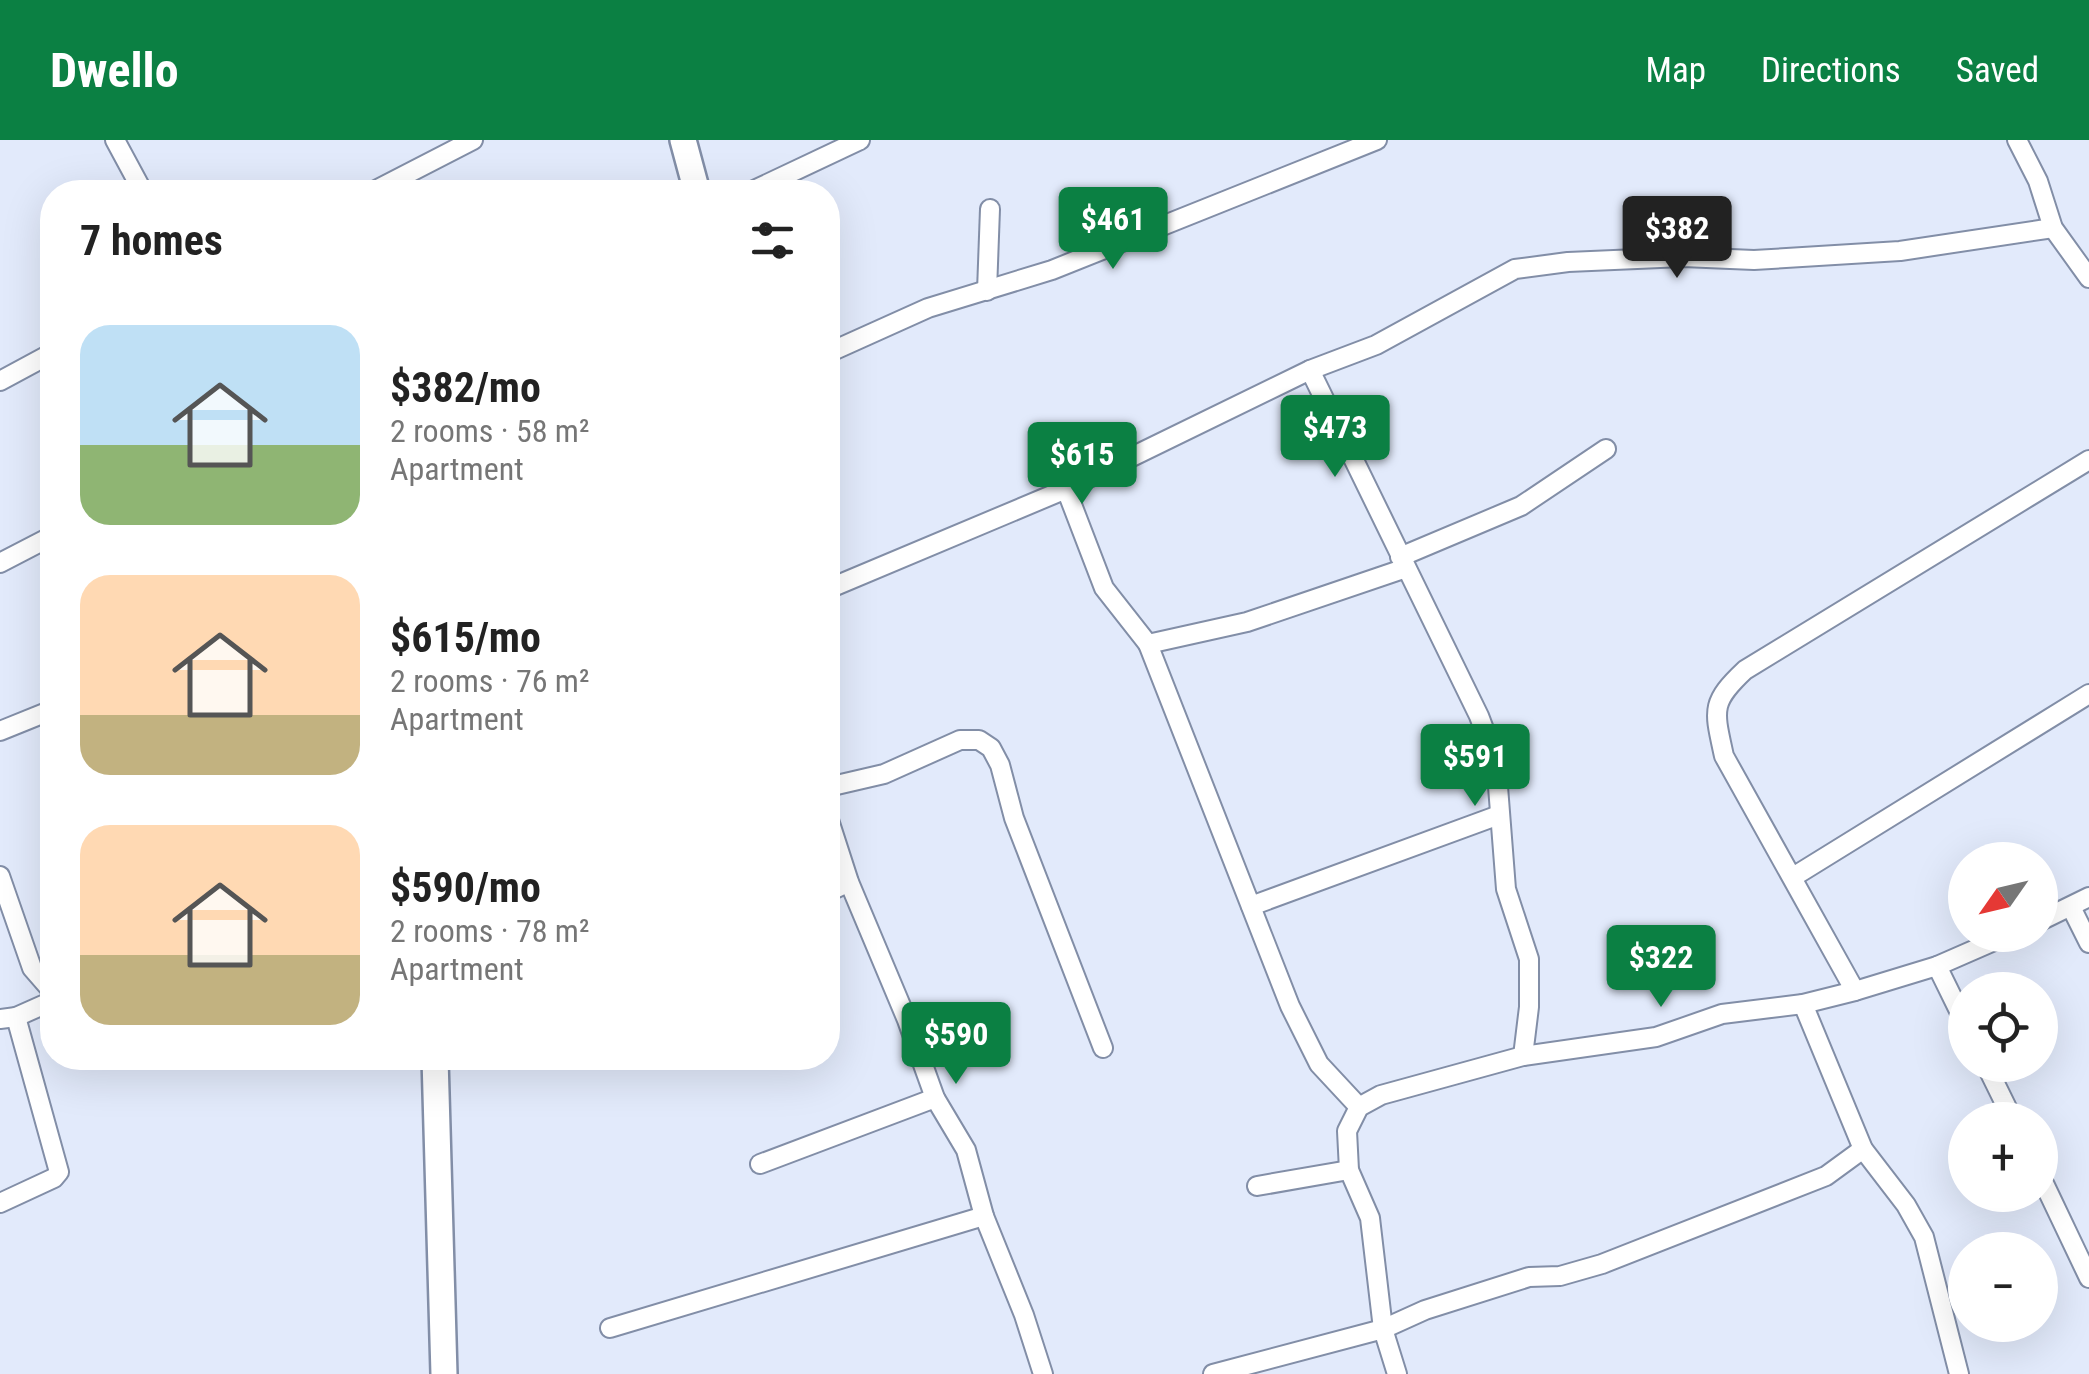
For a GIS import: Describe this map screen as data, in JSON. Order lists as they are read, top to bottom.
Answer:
{
  "north": "bottom left",
  "page": {
    "header": "Dwello",
    "nav": ["Map", "Directions", "Saved"],
    "heading": "7 homes",
    "price": [
      "$461",
      "$382",
      "$473",
      "$615",
      "$591",
      "$322",
      "$590"
    ],
    "list": [
      {
        "name": "$382/mo",
        "note": "2 rooms · 58 m² · Apartment"
      },
      {
        "name": "$615/mo",
        "note": "2 rooms · 76 m² · Apartment"
      },
      {
        "name": "$590/mo",
        "note": "2 rooms · 78 m² · Apartment"
      }
    ],
    "map_buttons": ["+", "−"]
  }
}
